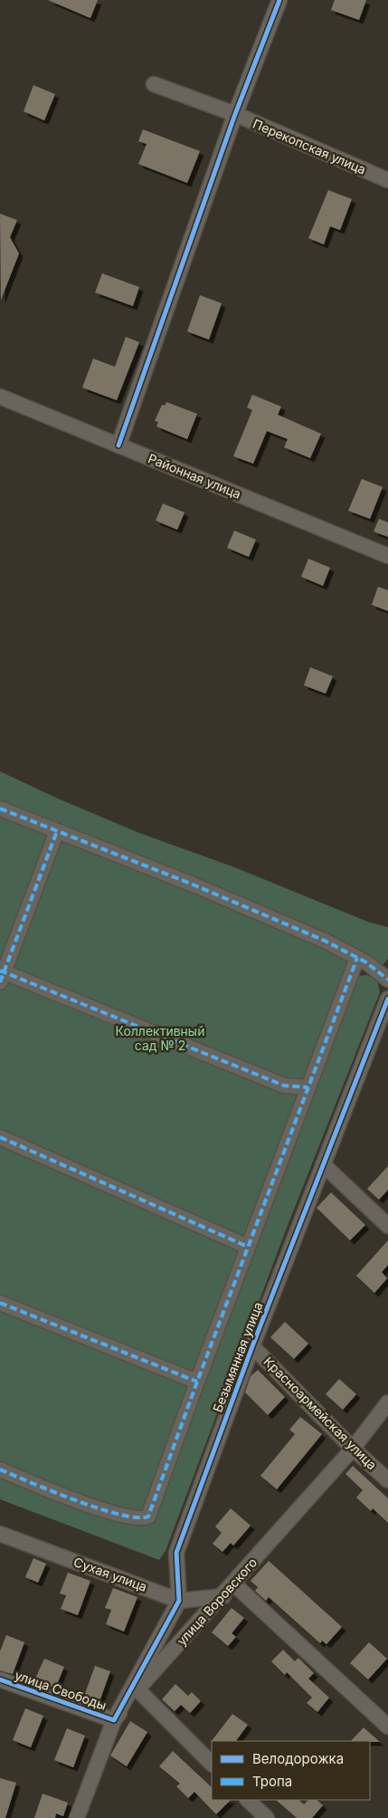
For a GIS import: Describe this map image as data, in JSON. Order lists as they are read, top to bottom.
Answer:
{
  "streets": {
    "street": [
      "Перекопская улица",
      "Районная улица",
      "Безымянная улица",
      "Красноармейская улица",
      "Сухая улица",
      "улица Воровского",
      "улица Свободы"
    ]
  },
  "crossings": [
    ["Безымянная улица", "Красноармейская улица"],
    ["Безымянная улица", "Сухая улица"],
    ["Красноармейская улица", "улица Воровского"],
    ["Сухая улица", "улица Воровского"],
    ["улица Воровского", "улица Свободы"]
  ],
  "parks": ["Коллективный сад № 2"],
  "legend": ["Велодорожка", "Тропа"]
}
